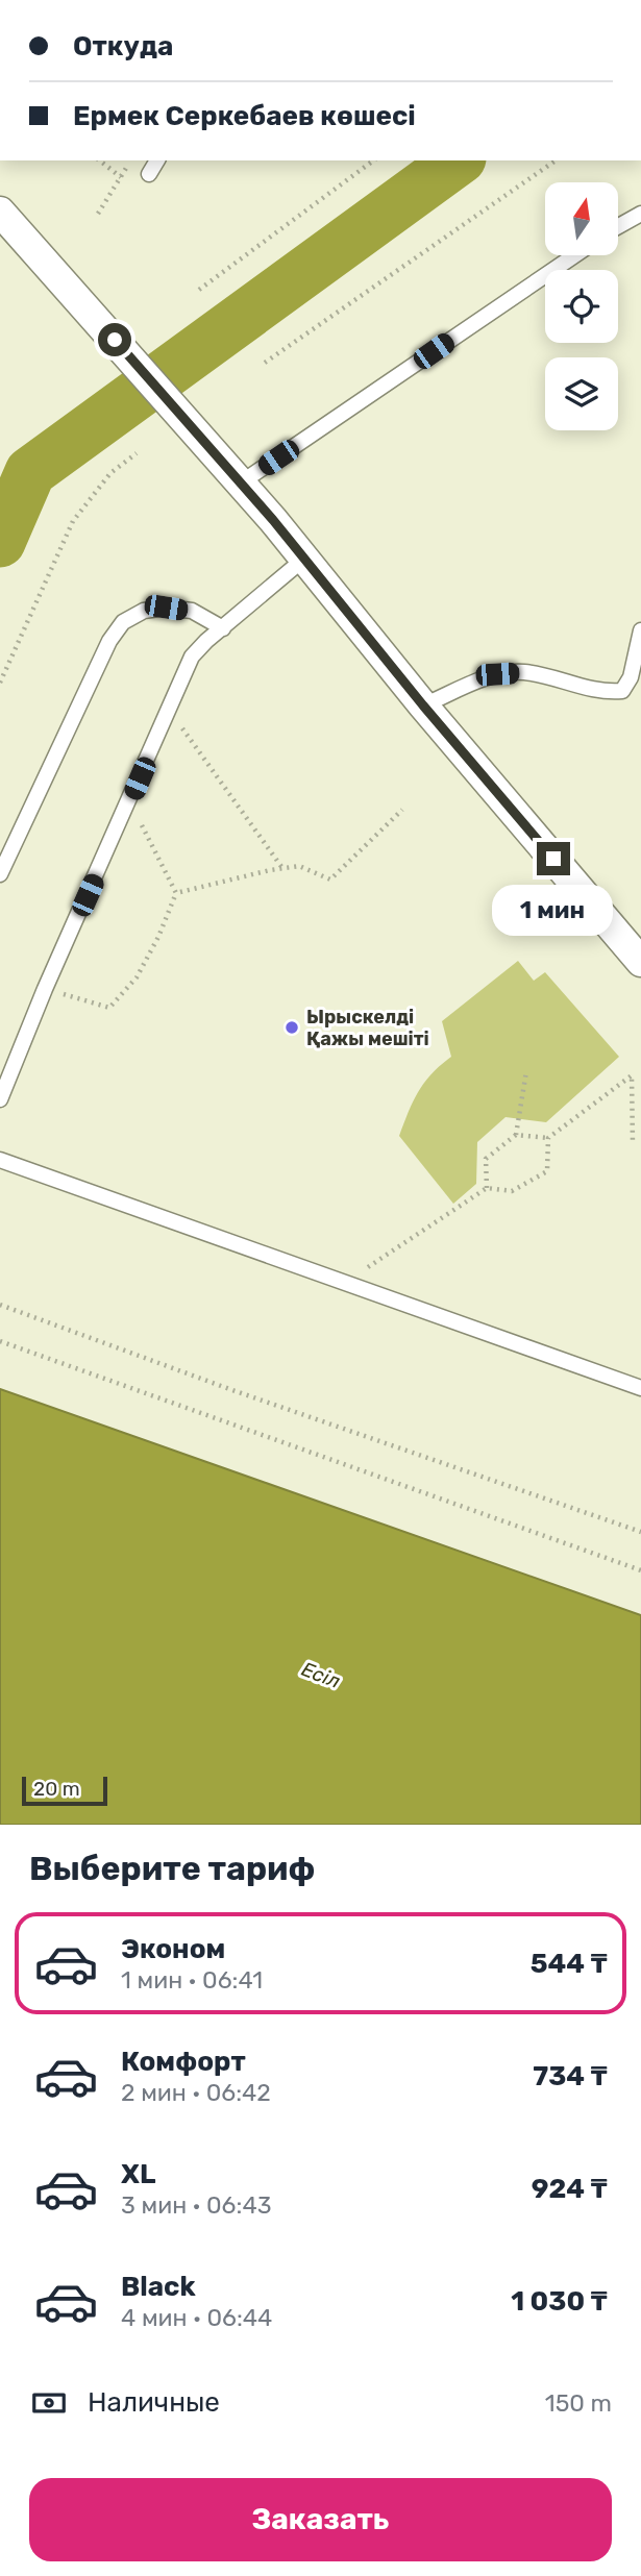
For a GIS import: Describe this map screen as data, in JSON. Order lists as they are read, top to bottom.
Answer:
{
  "water": ["Есіл"],
  "places": ["Ырыскелді Қажы мешіті"],
  "scale_bar": "20 m",
  "north": "top",
  "page": {
    "banner": ["Откуда", "Ермек Серкебаев көшесі"],
    "bubble": "1 мин",
    "scale": "20 m",
    "heading": "Выберите тариф",
    "list": [
      {
        "name": "Эконом",
        "note": "1 мин · 06:41",
        "value": "544 ₸"
      },
      {
        "name": "Комфорт",
        "note": "2 мин · 06:42",
        "value": "734 ₸"
      },
      {
        "name": "XL",
        "note": "3 мин · 06:43",
        "value": "924 ₸"
      },
      {
        "name": "Black",
        "note": "4 мин · 06:44",
        "value": "1 030 ₸"
      }
    ],
    "pay": ["Наличные", "150 m"],
    "buttons": "Заказать"
  }
}
